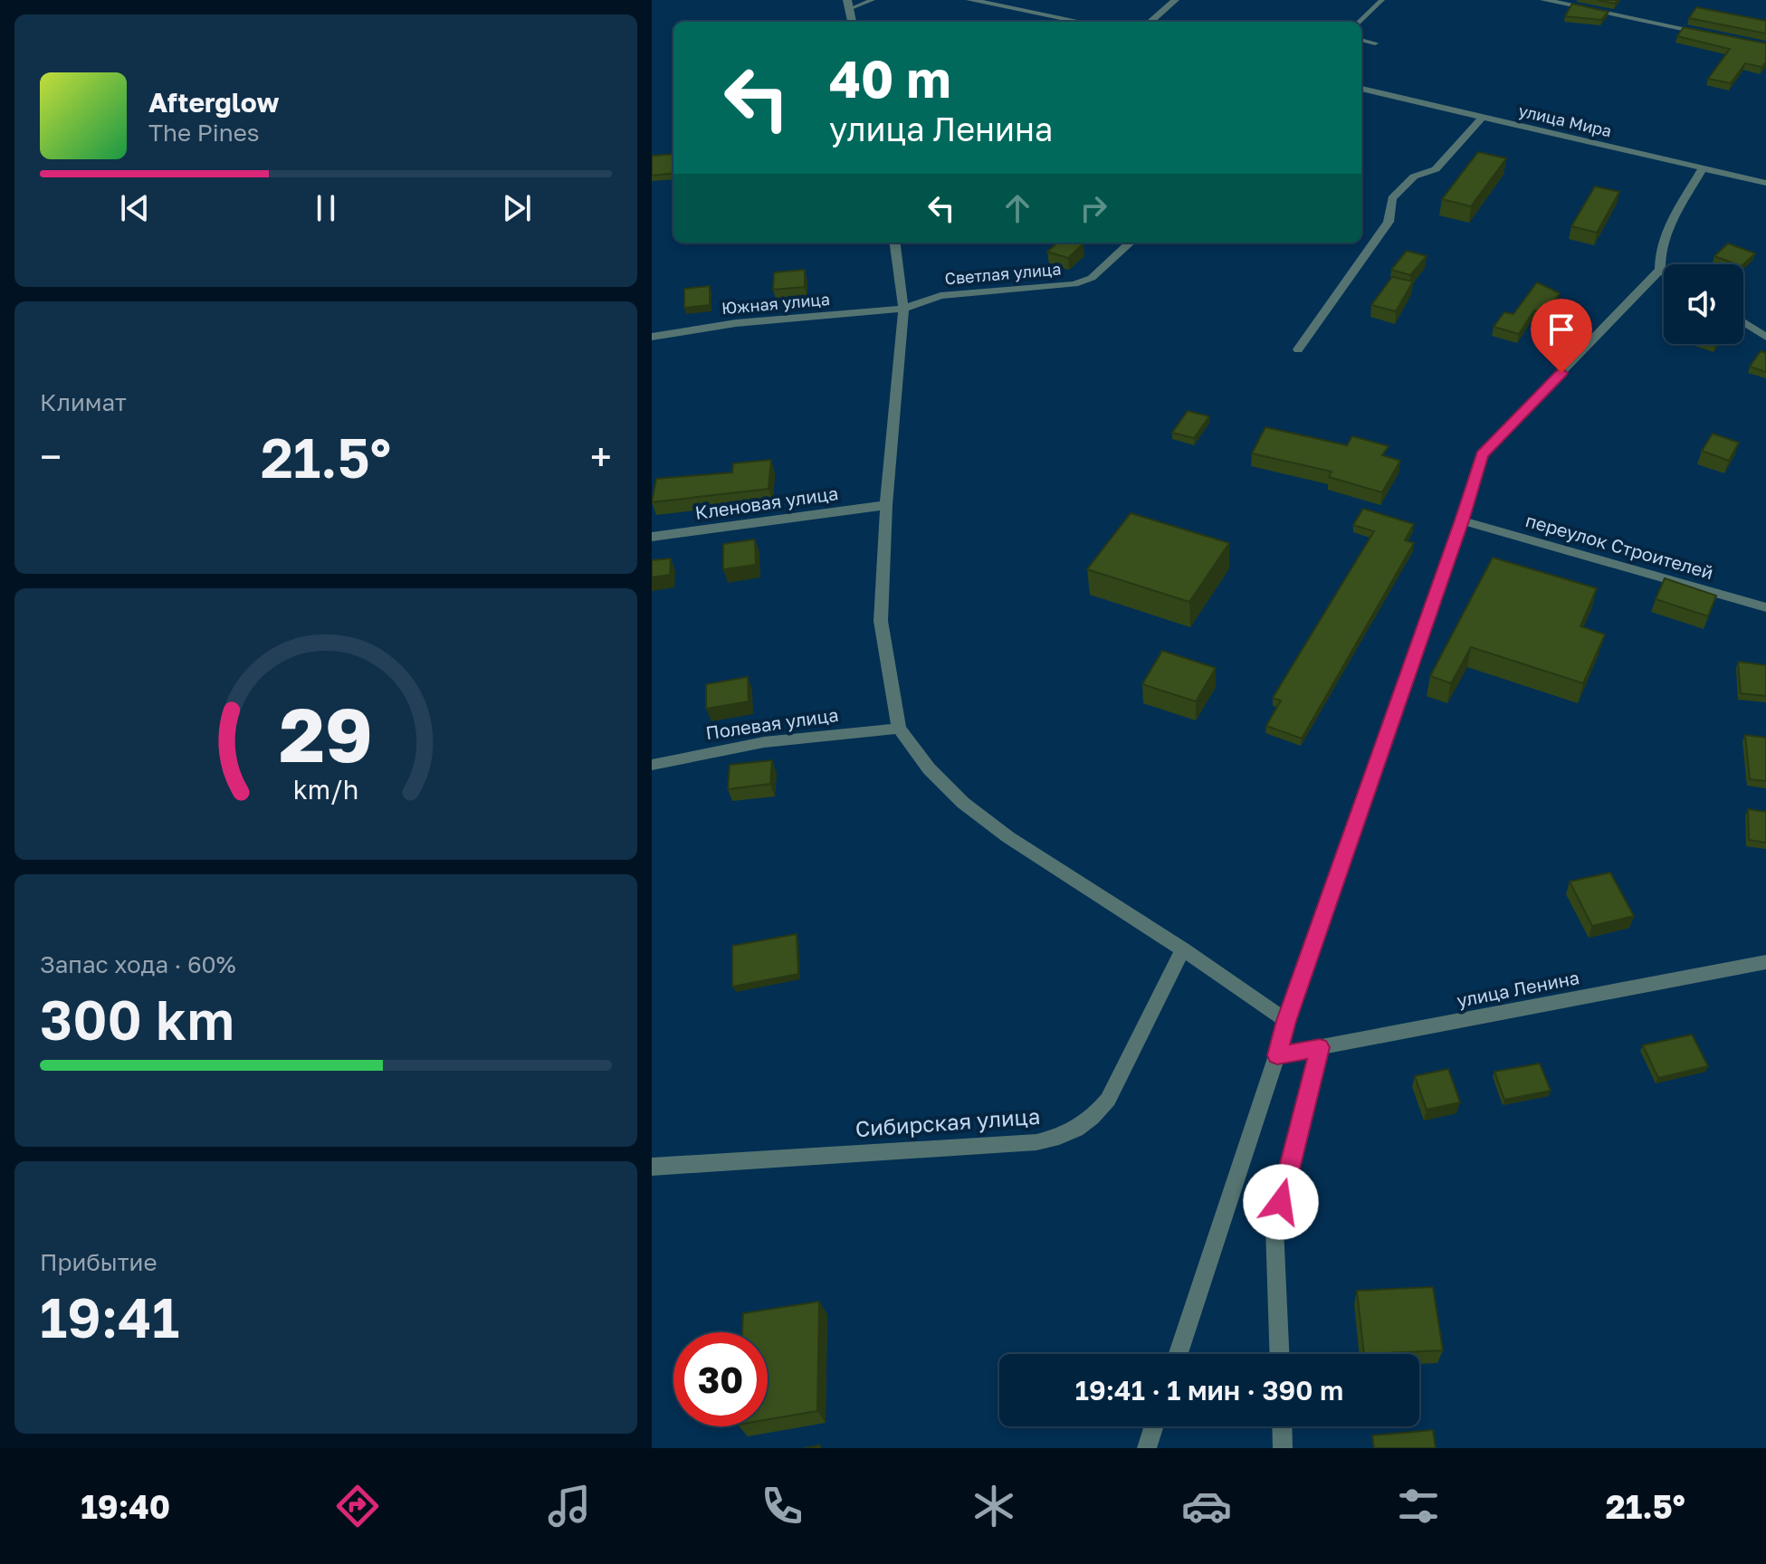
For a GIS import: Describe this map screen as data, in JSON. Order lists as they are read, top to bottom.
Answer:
{
  "streets": {
    "street": [
      "улица Мира",
      "Светлая улица",
      "Южная улица",
      "Кленовая улица",
      "переулок Строителей",
      "Полевая улица",
      "улица Ленина",
      "Сибирская улица"
    ]
  },
  "crossings": [
    ["Светлая улица", "Южная улица"]
  ],
  "page": {
    "turn": ["40 m", "улица Ленина"],
    "song": ["Afterglow", "The Pines"],
    "tile": [
      "Климат",
      ["Запас хода · 60%", "300 km"],
      ["Прибытие", "19:41"]
    ],
    "heat": ["−", "21.5°", "+"],
    "limit": "30",
    "trip": "19:41 · 1 мин · 390 m",
    "tabs": ["19:40", "21.5°"],
    "gauge": ["29", "km/h"]
  }
}
